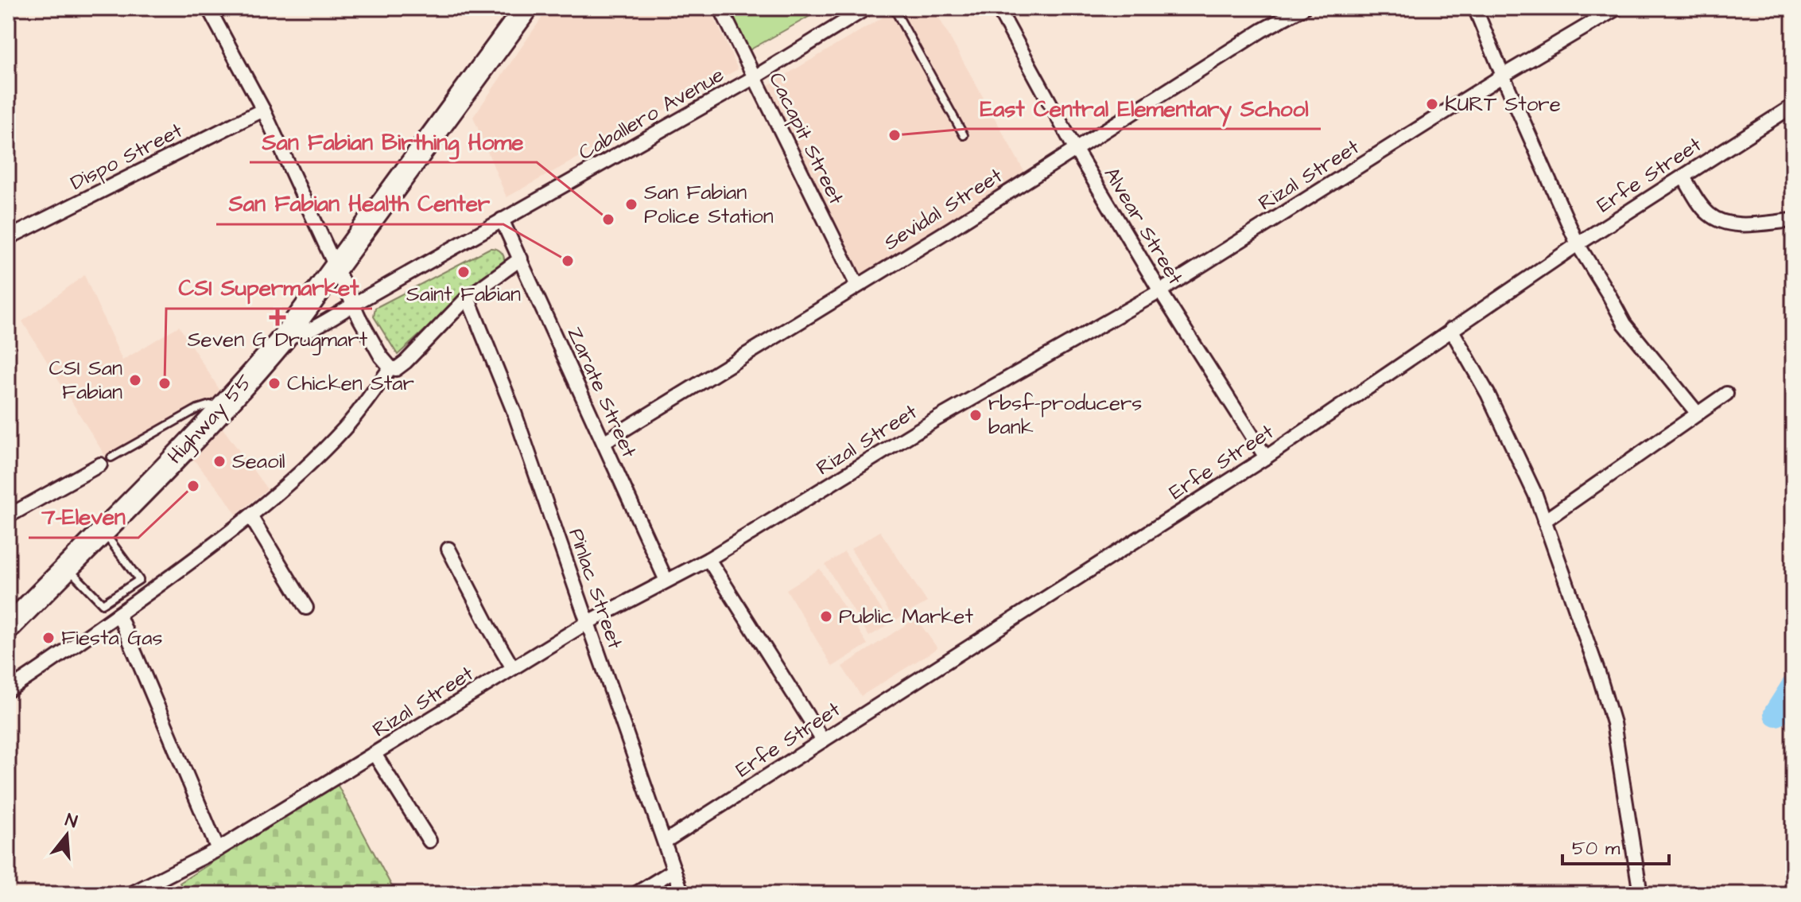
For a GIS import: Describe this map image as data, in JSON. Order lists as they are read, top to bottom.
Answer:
{
  "streets": {
    "highway": ["Highway 55"],
    "street": [
      "Caballero Avenue",
      "Cacapit Street",
      "Dispo Street",
      "Rizal Street",
      "Erfe Street",
      "Sevidal Street",
      "Alvear Street",
      "Zarate Street",
      "Pinlac Street"
    ]
  },
  "crossings": [
    ["Caballero Avenue", "Cacapit Street"],
    ["Caballero Avenue", "Zarate Street"],
    ["Caballero Avenue", "Highway 55"],
    ["Cacapit Street", "Sevidal Street"],
    ["Rizal Street", "Alvear Street"],
    ["Rizal Street", "Zarate Street"],
    ["Rizal Street", "Pinlac Street"],
    ["Erfe Street", "Alvear Street"],
    ["Erfe Street", "Pinlac Street"],
    ["Sevidal Street", "Alvear Street"],
    ["Sevidal Street", "Zarate Street"]
  ],
  "places": {
    "other": [
      "KURT Store",
      "East Central Elementary School",
      "San Fabian Police Station",
      "San Fabian Birthing Home",
      "San Fabian Health Center",
      "Saint Fabian",
      "CSI San Fabian",
      "CSI Supermarket",
      "Chicken Star",
      "rbsf-producers bank",
      "Seaoil",
      "7-Eleven",
      "Public Market",
      "Fiesta Gas"
    ],
    "health": ["Seven G Drugmart"]
  },
  "scale_bar": "50 m",
  "north": "top"
}
